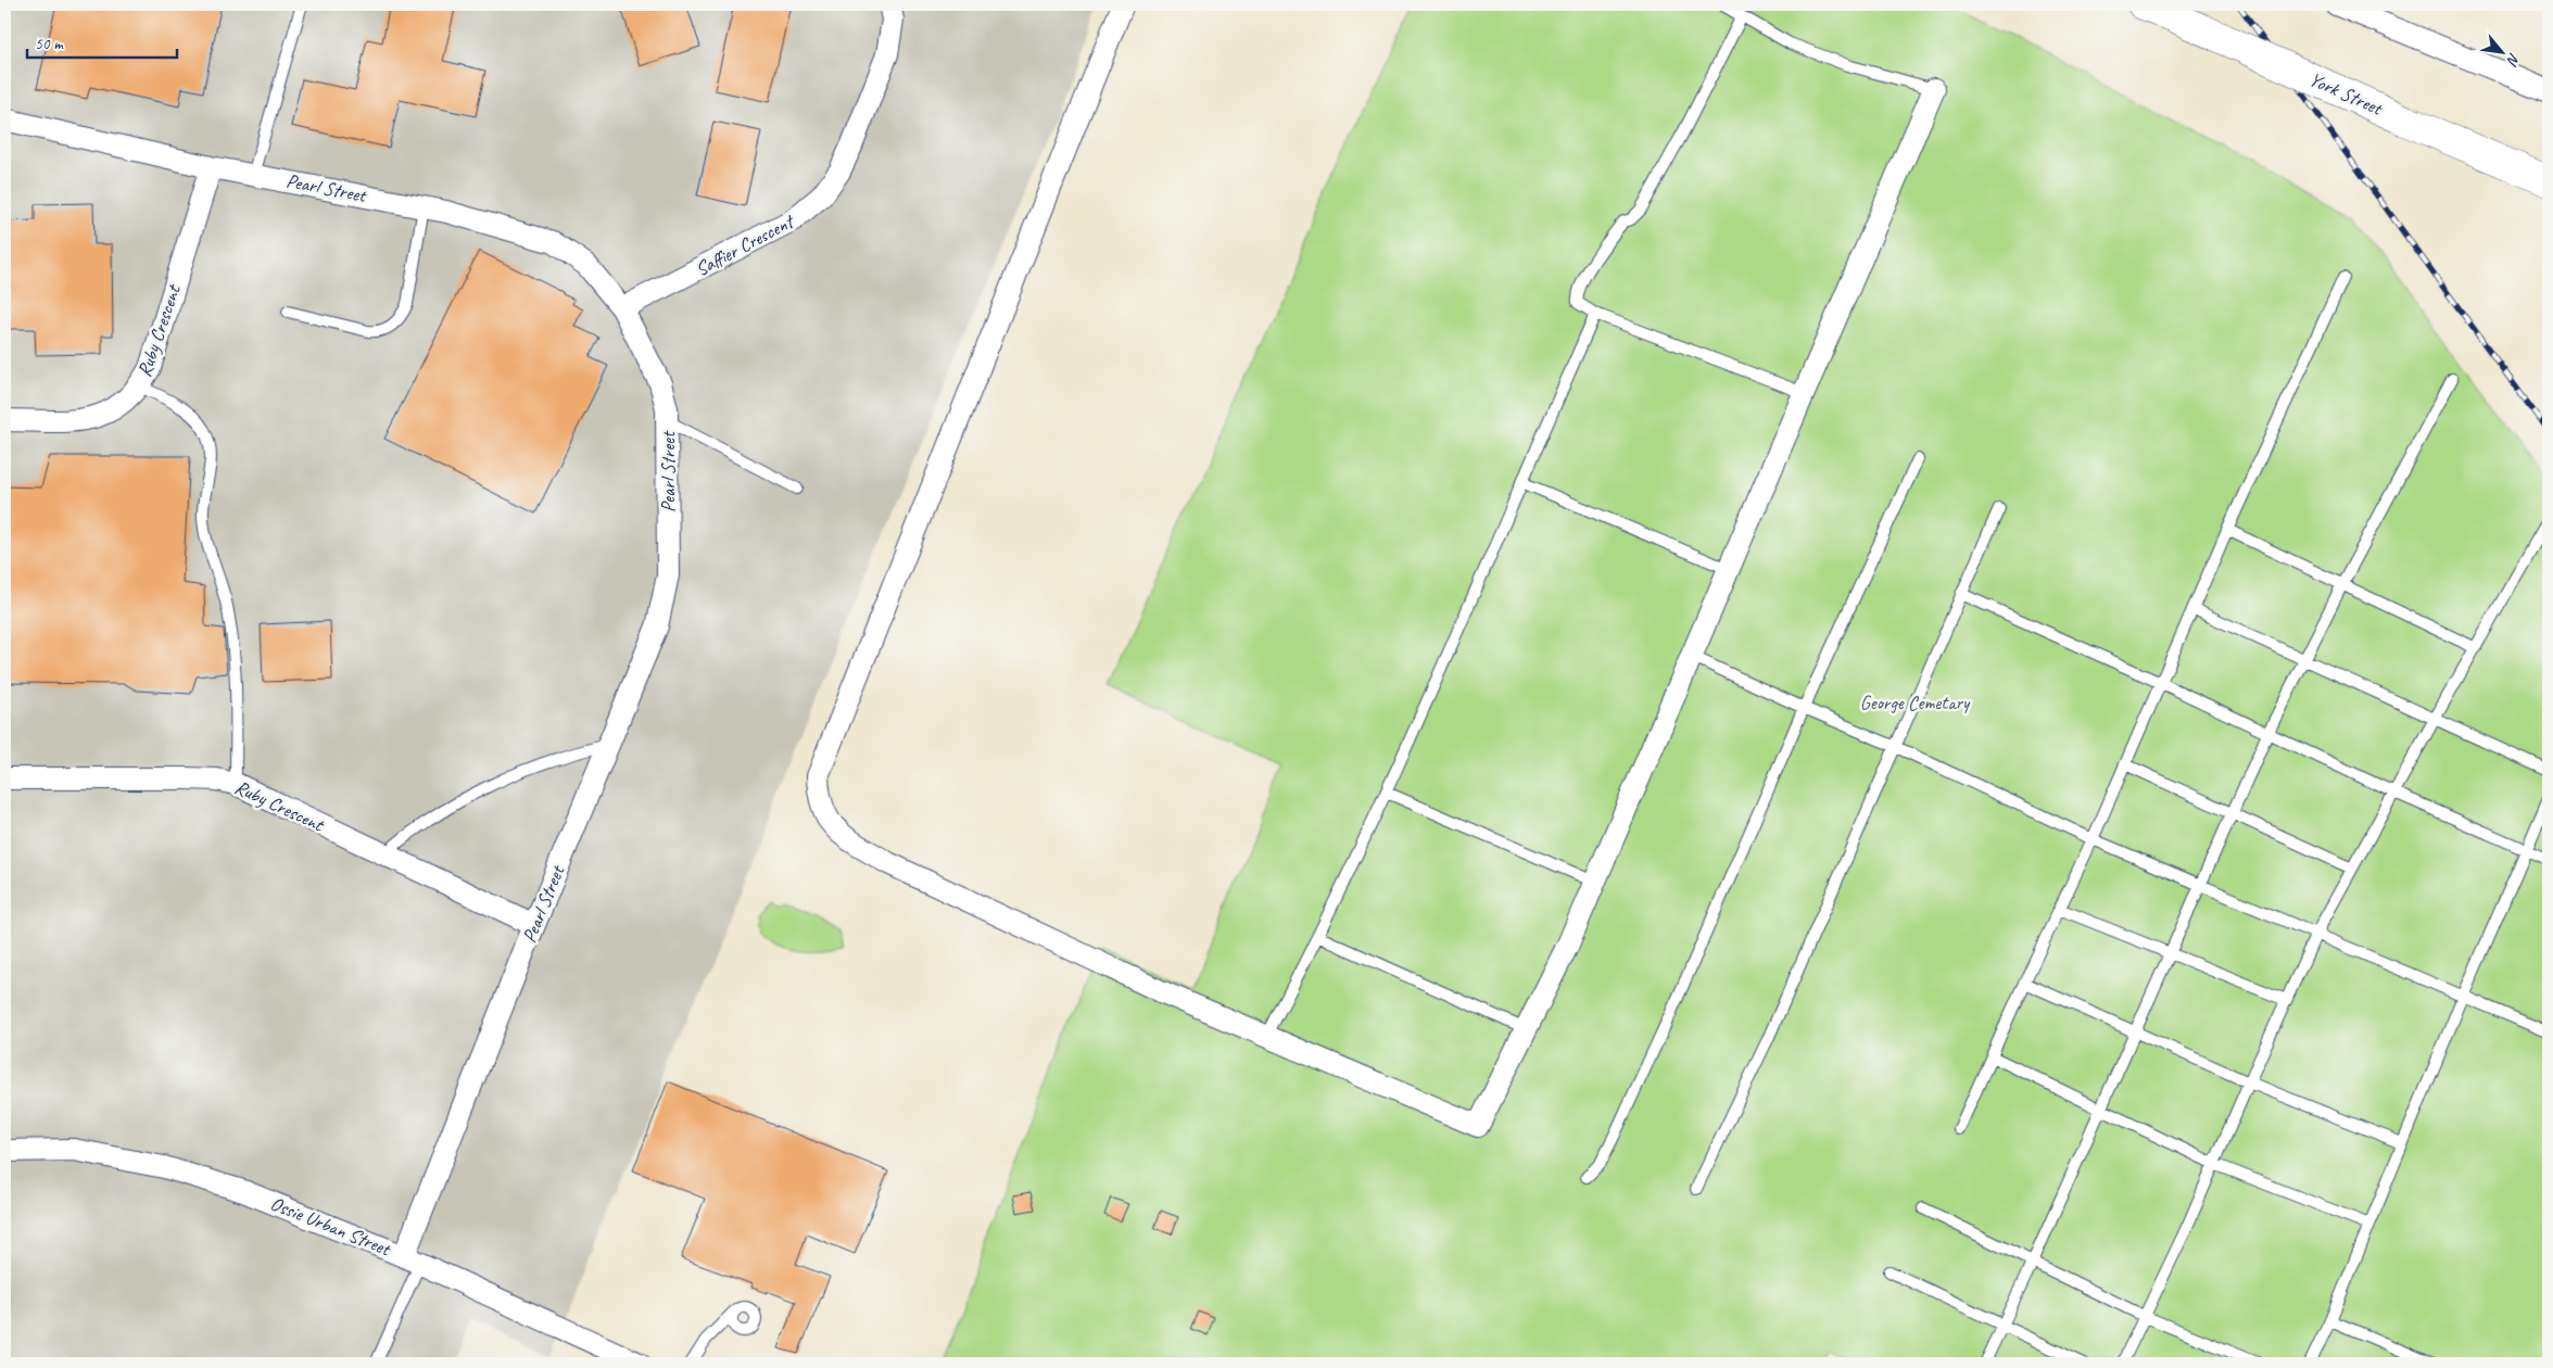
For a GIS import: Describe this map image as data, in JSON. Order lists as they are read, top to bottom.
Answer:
{
  "streets": {
    "main road": ["York Street"],
    "street": [
      "Pearl Street",
      "Saffier Crescent",
      "Ruby Crescent",
      "Ossie Urban Street"
    ]
  },
  "crossings": [
    ["Pearl Street", "Saffier Crescent"],
    ["Pearl Street", "Ruby Crescent"],
    ["Pearl Street", "Ossie Urban Street"]
  ],
  "parks": ["George Cemetary"],
  "scale_bar": "50 m",
  "north": "bottom right"
}
